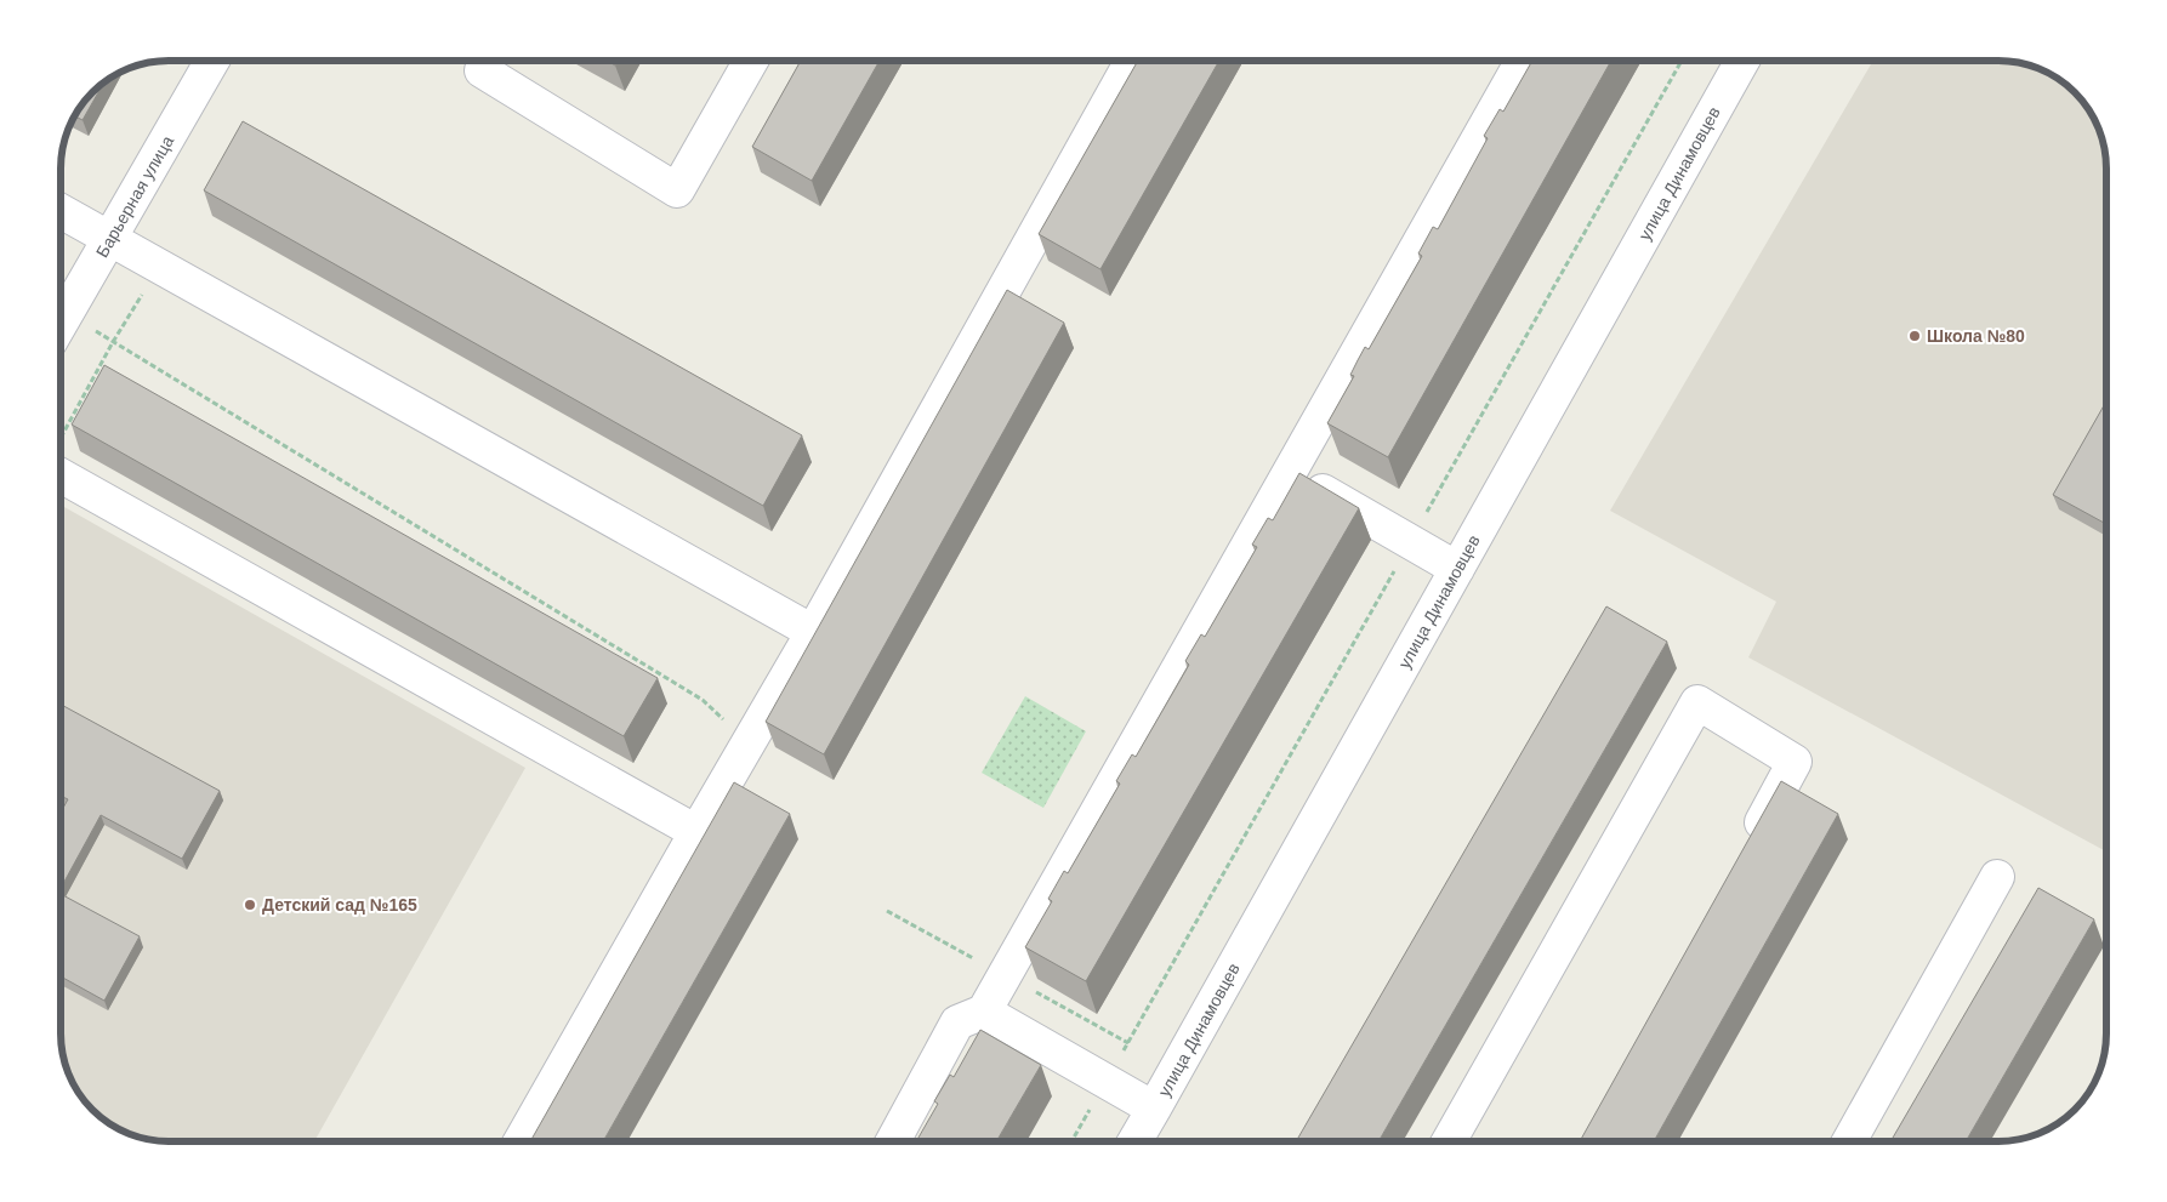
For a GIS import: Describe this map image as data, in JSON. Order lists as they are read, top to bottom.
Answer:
{
  "streets": {
    "street": ["улица Динамовцев", "Барьерная улица"]
  },
  "places": ["Школа №80", "Детский сад №165"]
}
